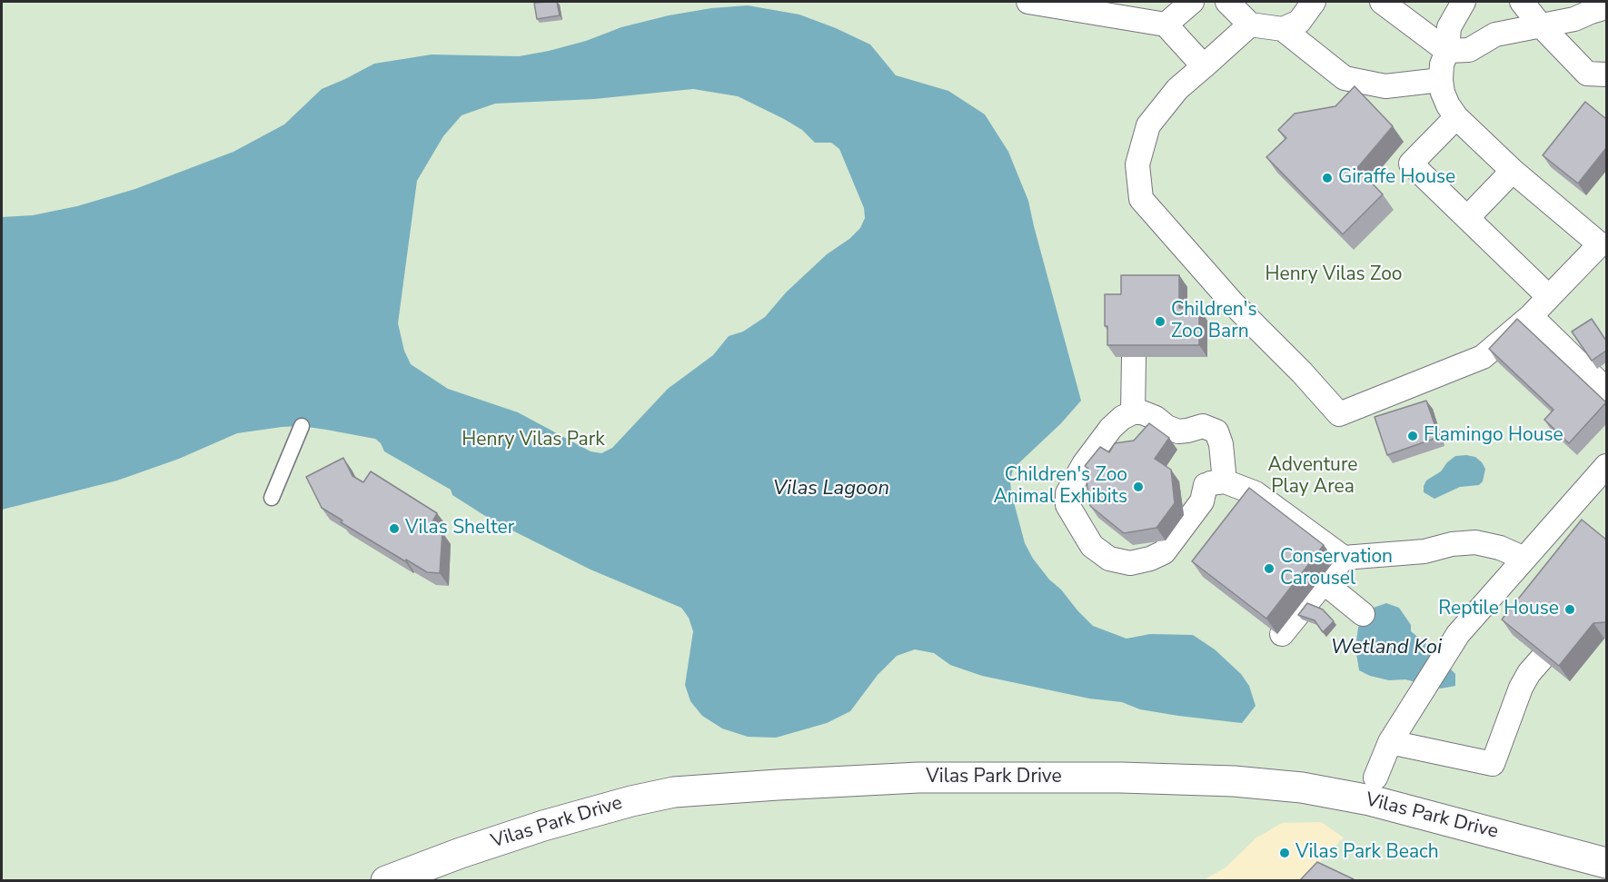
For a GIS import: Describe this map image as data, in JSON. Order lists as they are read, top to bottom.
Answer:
{
  "streets": {
    "street": ["Vilas Park Drive"]
  },
  "water": ["Vilas Lagoon", "Wetland Koi"],
  "parks": ["Henry Vilas Zoo", "Henry Vilas Park", "Adventure Play Area"],
  "places": [
    "Giraffe House",
    "Children's Zoo Barn",
    "Flamingo House",
    "Children's Zoo Animal Exhibits",
    "Vilas Shelter",
    "Conservation Carousel",
    "Reptile House",
    "Vilas Park Beach"
  ]
}
